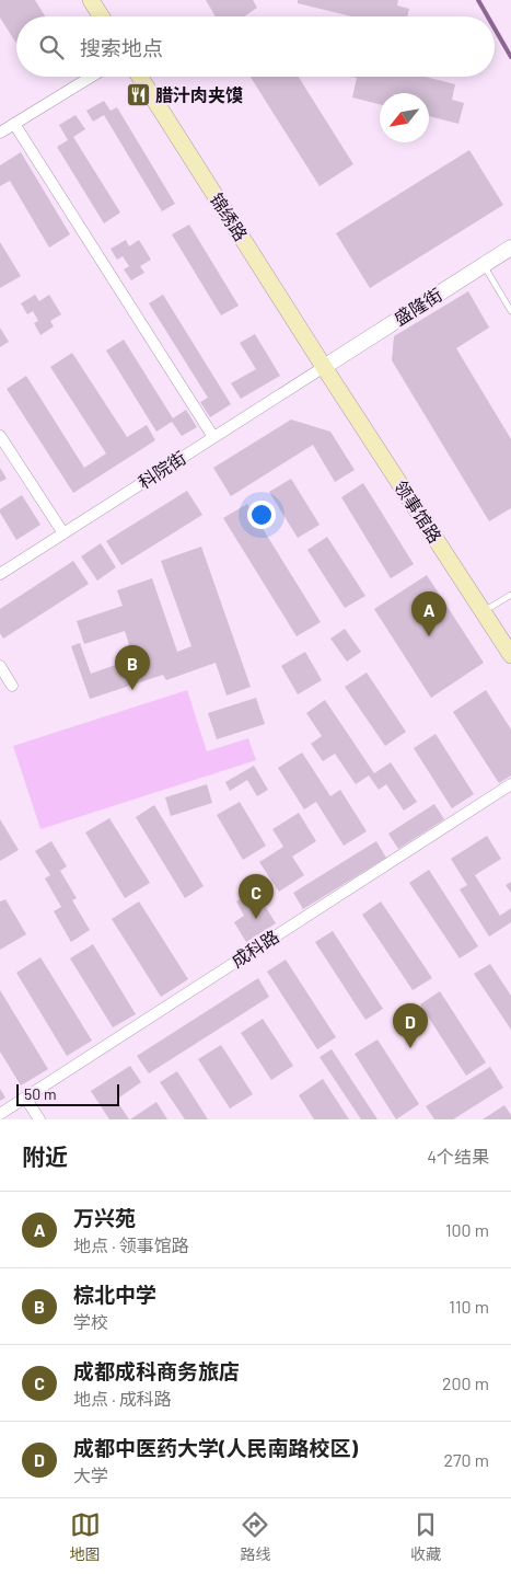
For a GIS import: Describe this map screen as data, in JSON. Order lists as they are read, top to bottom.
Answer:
{
  "streets": {
    "main road": ["锦绣路", "领事馆路"],
    "street": ["盛隆街", "科院街", "成科路"]
  },
  "crossings": [
    ["锦绣路", "盛隆街"],
    ["锦绣路", "科院街"],
    ["锦绣路", "领事馆路"],
    ["盛隆街", "科院街"],
    ["盛隆街", "领事馆路"],
    ["科院街", "领事馆路"]
  ],
  "places": {
    "restaurant": ["腊汁肉夹馍"]
  },
  "scale_bar": "50 m",
  "north": "bottom left",
  "page": {
    "search": "搜索地点",
    "pins": [
      "A",
      "B",
      "C",
      "D"
    ],
    "scale": "50 m",
    "heading": ["附近", "4个结果"],
    "list": [
      {
        "mark": "A",
        "name": "万兴苑",
        "note": "地点 · 领事馆路",
        "value": "100 m"
      },
      {
        "mark": "B",
        "name": "棕北中学",
        "note": "学校",
        "value": "110 m"
      },
      {
        "mark": "C",
        "name": "成都成科商务旅店",
        "note": "地点 · 成科路",
        "value": "200 m"
      },
      {
        "mark": "D",
        "name": "成都中医药大学(人民南路校区)",
        "note": "大学",
        "value": "270 m"
      }
    ],
    "nav": ["地图", "路线", "收藏"]
  }
}
